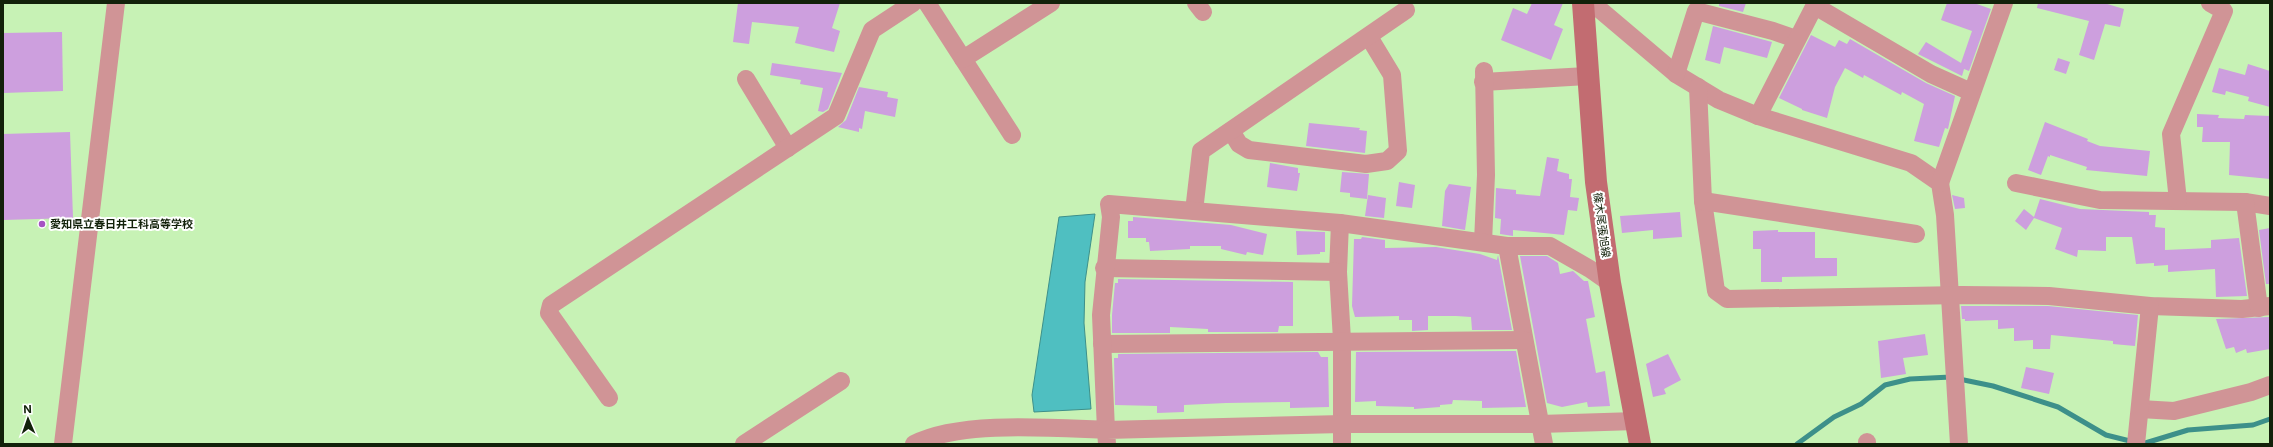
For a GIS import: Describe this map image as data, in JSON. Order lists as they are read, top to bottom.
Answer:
{
  "streets": {
    "main road": ["篠木尾張旭線"]
  },
  "places": ["愛知県立春日井工科高等学校"],
  "north": "top"
}
